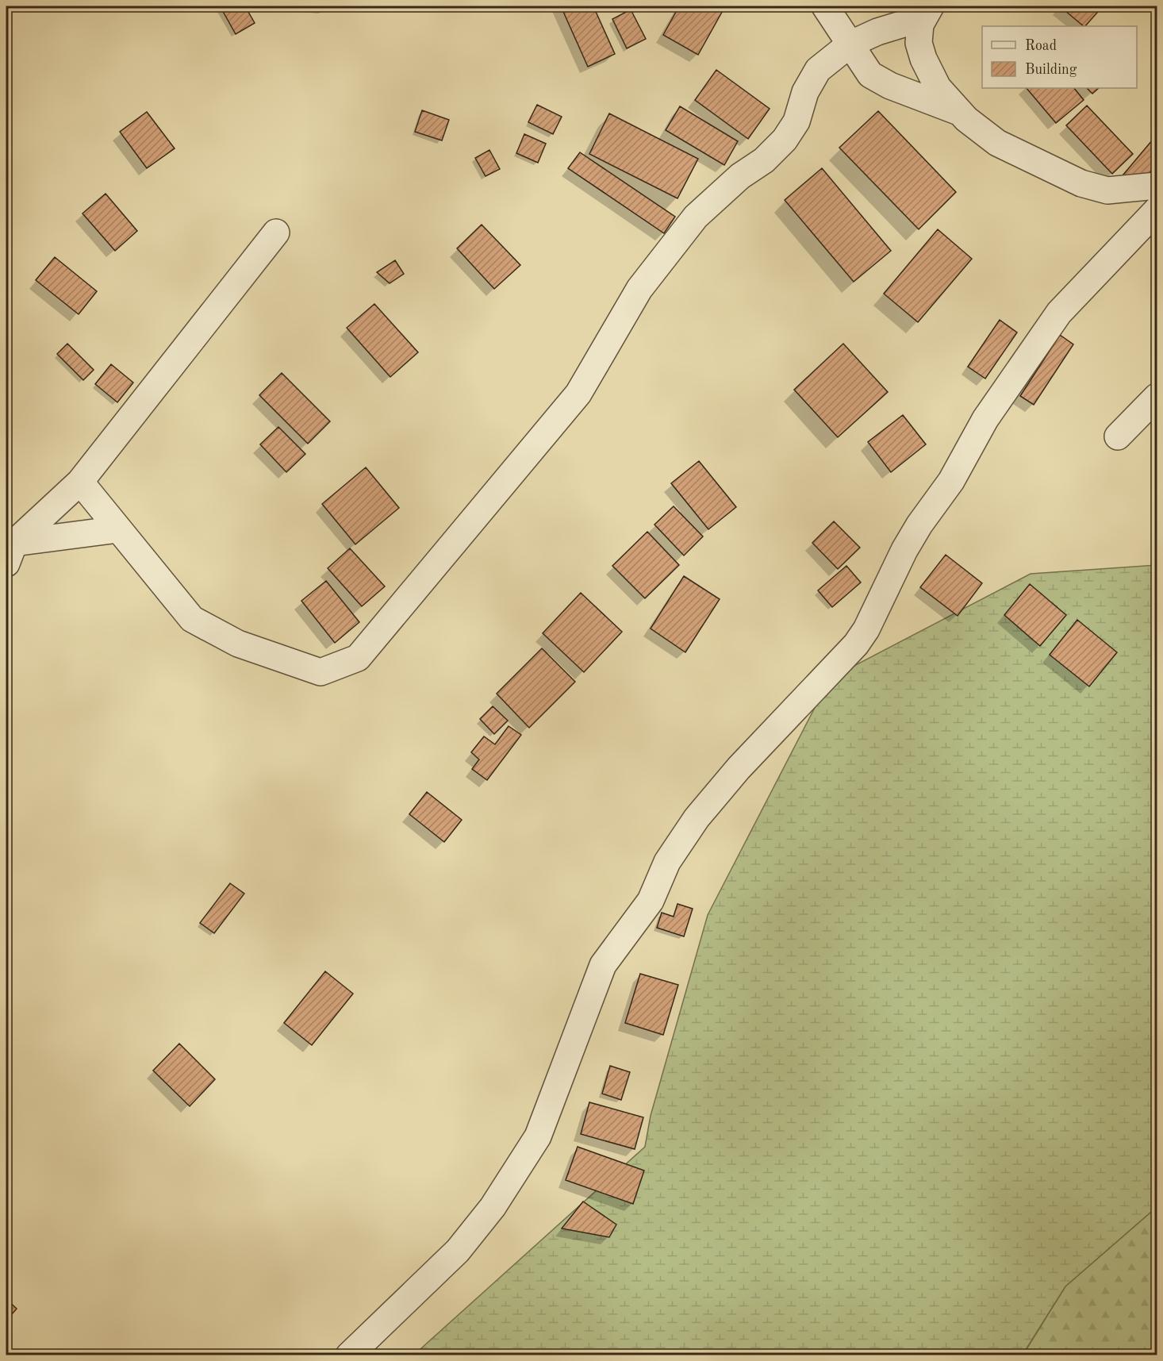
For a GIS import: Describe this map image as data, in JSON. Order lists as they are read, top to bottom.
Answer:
{
  "legend": ["Road", "Building"]
}
